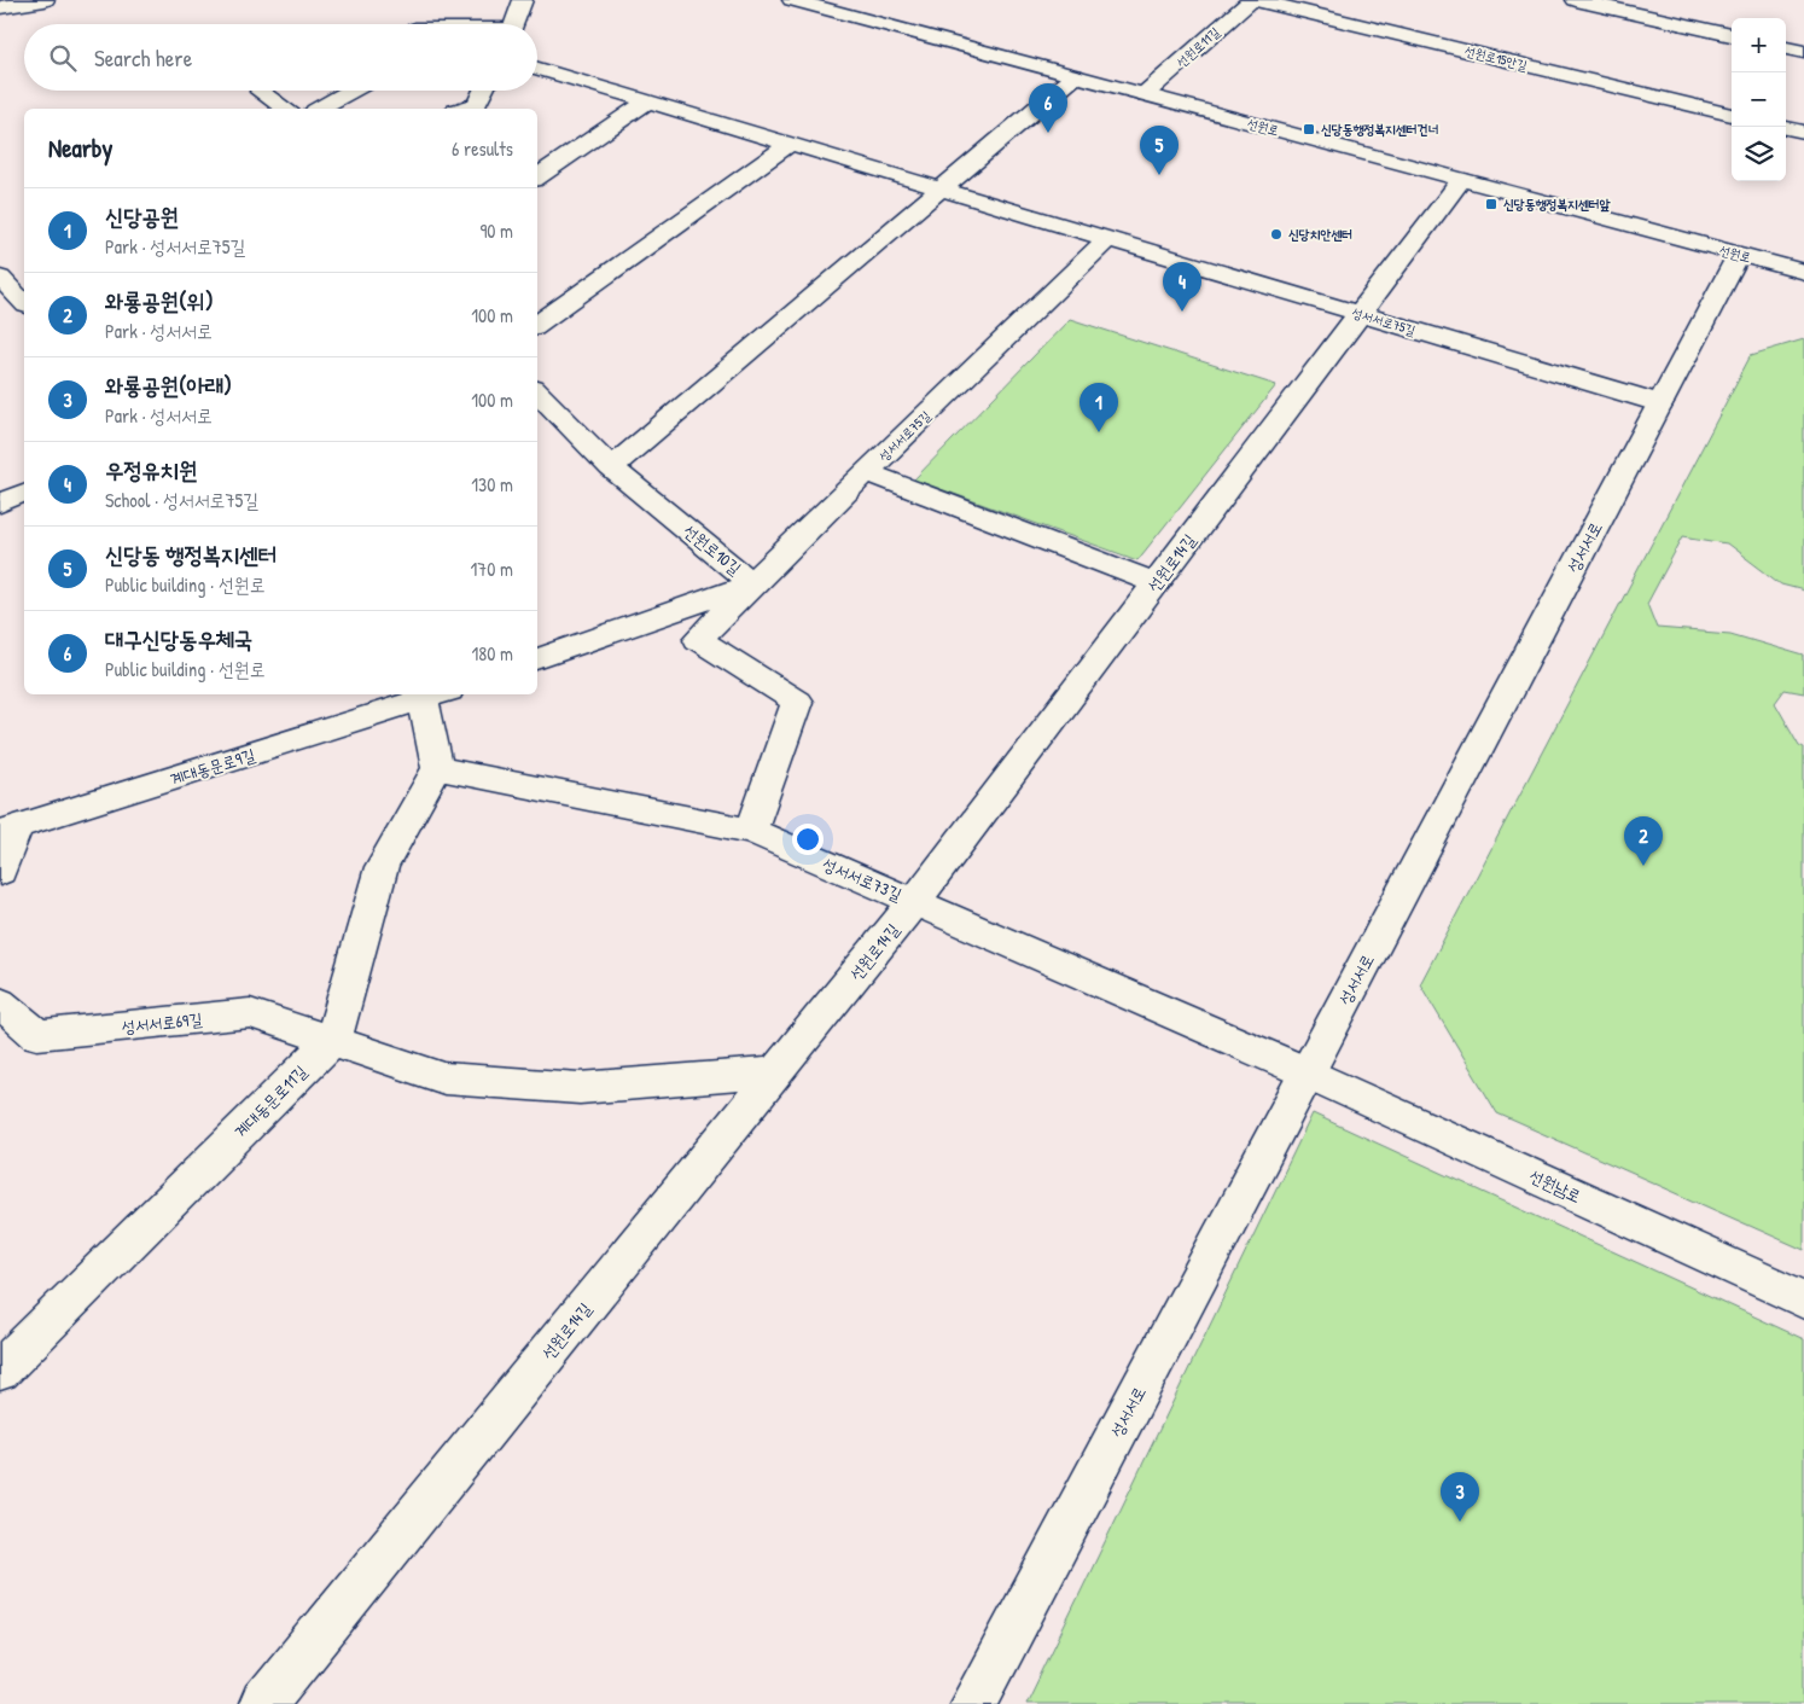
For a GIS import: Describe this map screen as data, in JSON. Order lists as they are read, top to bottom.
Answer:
{
  "streets": {
    "street": [
      "선원로11길",
      "선원로15안길",
      "선원로",
      "성서서로75길",
      "성서서로",
      "선원로10길",
      "선원로14길",
      "계대동문로9길",
      "성서서로73길",
      "성서서로69길",
      "계대동문로11길",
      "선원남로"
    ]
  },
  "crossings": [
    ["선원로11길", "선원로"],
    ["선원로", "성서서로"],
    ["선원로", "선원로14길"],
    ["성서서로75길", "성서서로"],
    ["성서서로75길", "선원로10길"],
    ["성서서로75길", "선원로14길"],
    ["성서서로", "성서서로73길"],
    ["성서서로", "선원남로"],
    ["선원로10길", "성서서로73길"],
    ["선원로14길", "성서서로73길"],
    ["선원로14길", "성서서로69길"],
    ["성서서로73길", "계대동문로11길"],
    ["성서서로73길", "선원남로"],
    ["성서서로69길", "계대동문로11길"]
  ],
  "places": {
    "transit": ["신당동행정복지센터건너", "신당동행정복지센터앞"],
    "other": ["신당치안센터"]
  },
  "page": {
    "map_buttons": ["+", "−"],
    "search": "Search here",
    "pins": [
      "6",
      "5",
      "4",
      "1",
      "2",
      "3"
    ],
    "heading": ["Nearby", "6 results"],
    "list": [
      {
        "mark": "1",
        "name": "신당공원",
        "note": "Park · 성서서로75길",
        "value": "90 m"
      },
      {
        "mark": "2",
        "name": "와룡공원(위)",
        "note": "Park · 성서서로",
        "value": "100 m"
      },
      {
        "mark": "3",
        "name": "와룡공원(아래)",
        "note": "Park · 성서서로",
        "value": "100 m"
      },
      {
        "mark": "4",
        "name": "우정유치원",
        "note": "School · 성서서로75길",
        "value": "130 m"
      },
      {
        "mark": "5",
        "name": "신당동 행정복지센터",
        "note": "Public building · 선원로",
        "value": "170 m"
      },
      {
        "mark": "6",
        "name": "대구신당동우체국",
        "note": "Public building · 선원로",
        "value": "180 m"
      }
    ]
  }
}
